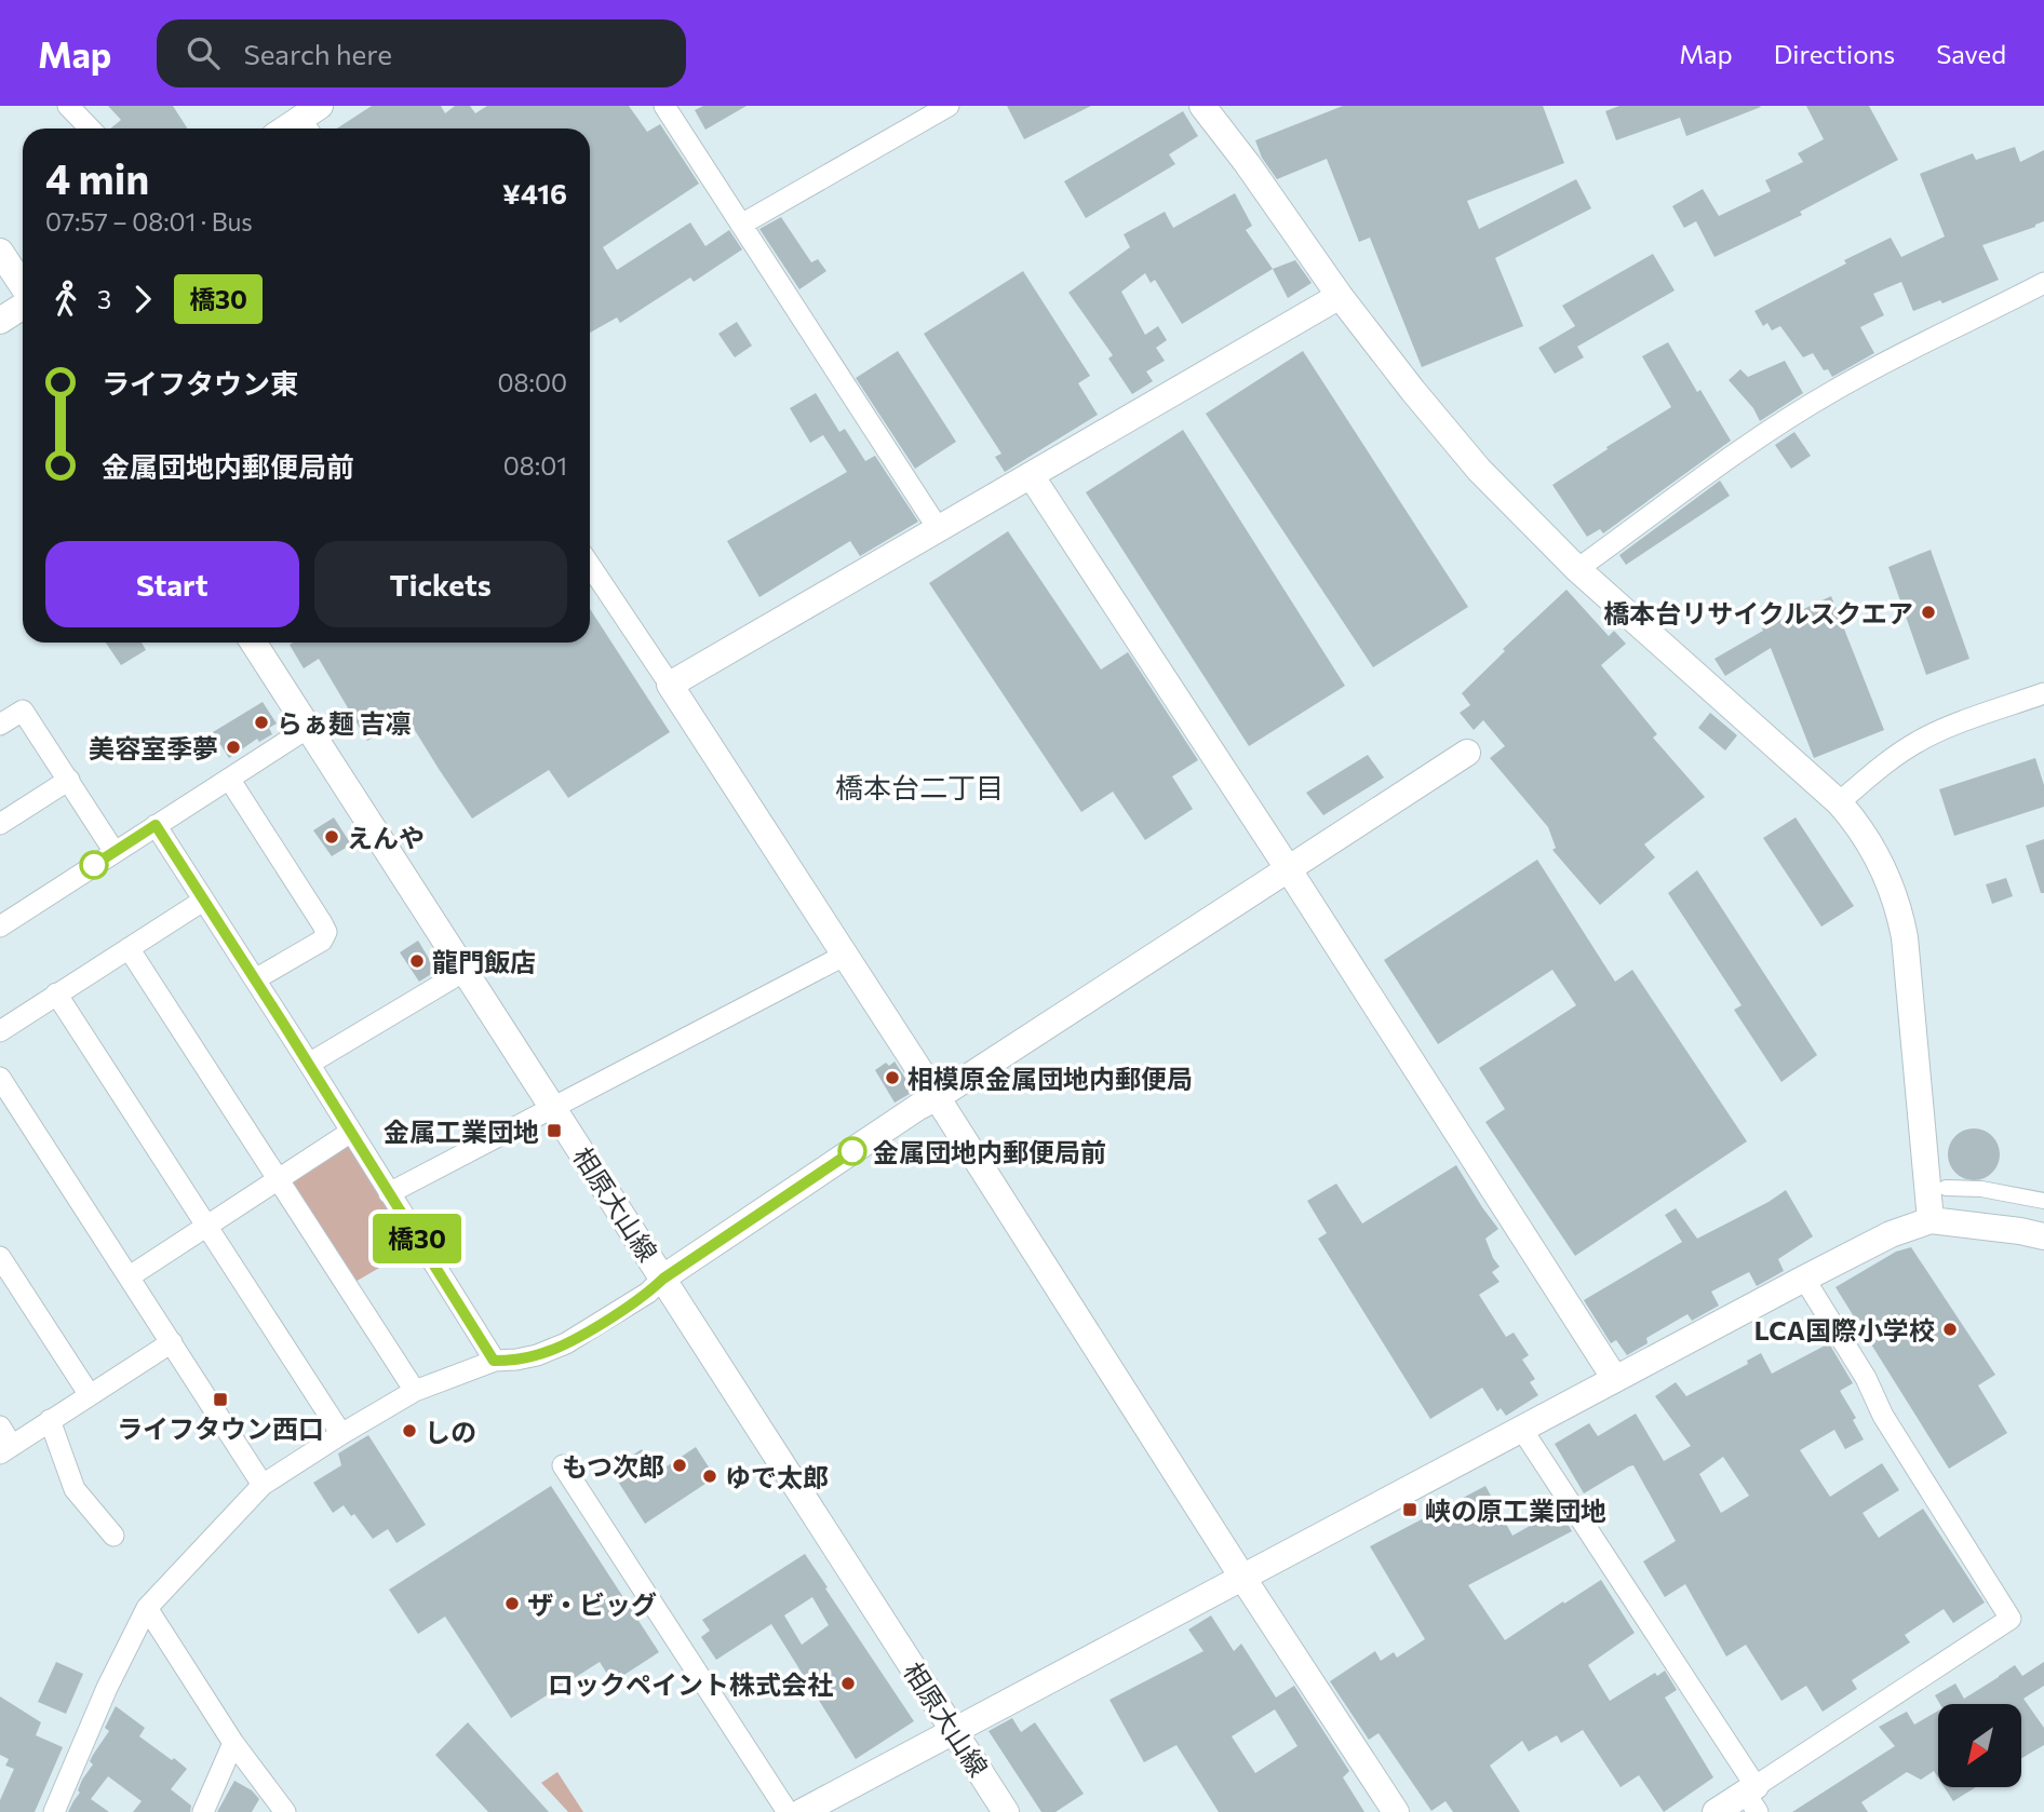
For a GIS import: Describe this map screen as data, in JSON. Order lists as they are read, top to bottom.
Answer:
{
  "streets": {
    "street": ["相原大山線"]
  },
  "districts": ["橋本台二丁目"],
  "places": {
    "other": [
      "橋本台リサイクルスクエア",
      "らぁ麺 吉凛",
      "美容室季夢",
      "えんや",
      "龍門飯店",
      "相模原金属団地内郵便局",
      "金属団地内郵便局前",
      "LCA国際小学校",
      "しの",
      "もつ次郎",
      "ゆで太郎",
      "ザ・ビッグ",
      "ロックペイント株式会社"
    ],
    "transit": ["金属工業団地", "ライフタウン西口", "峡の原工業団地"]
  },
  "lines": ["bus line 橋30"],
  "north": "bottom left",
  "page": {
    "header": "Map",
    "search": "Search here",
    "nav": ["Map", "Directions", "Saved"],
    "on_map": "橋30",
    "heading": ["4 min", "07:57 – 08:01 · Bus", "¥416"],
    "legs": ["3", "橋30"],
    "list": [
      {
        "name": "ライフタウン東",
        "value": "08:00"
      },
      {
        "name": "金属団地内郵便局前",
        "value": "08:01"
      }
    ],
    "buttons": ["Start", "Tickets"]
  }
}
